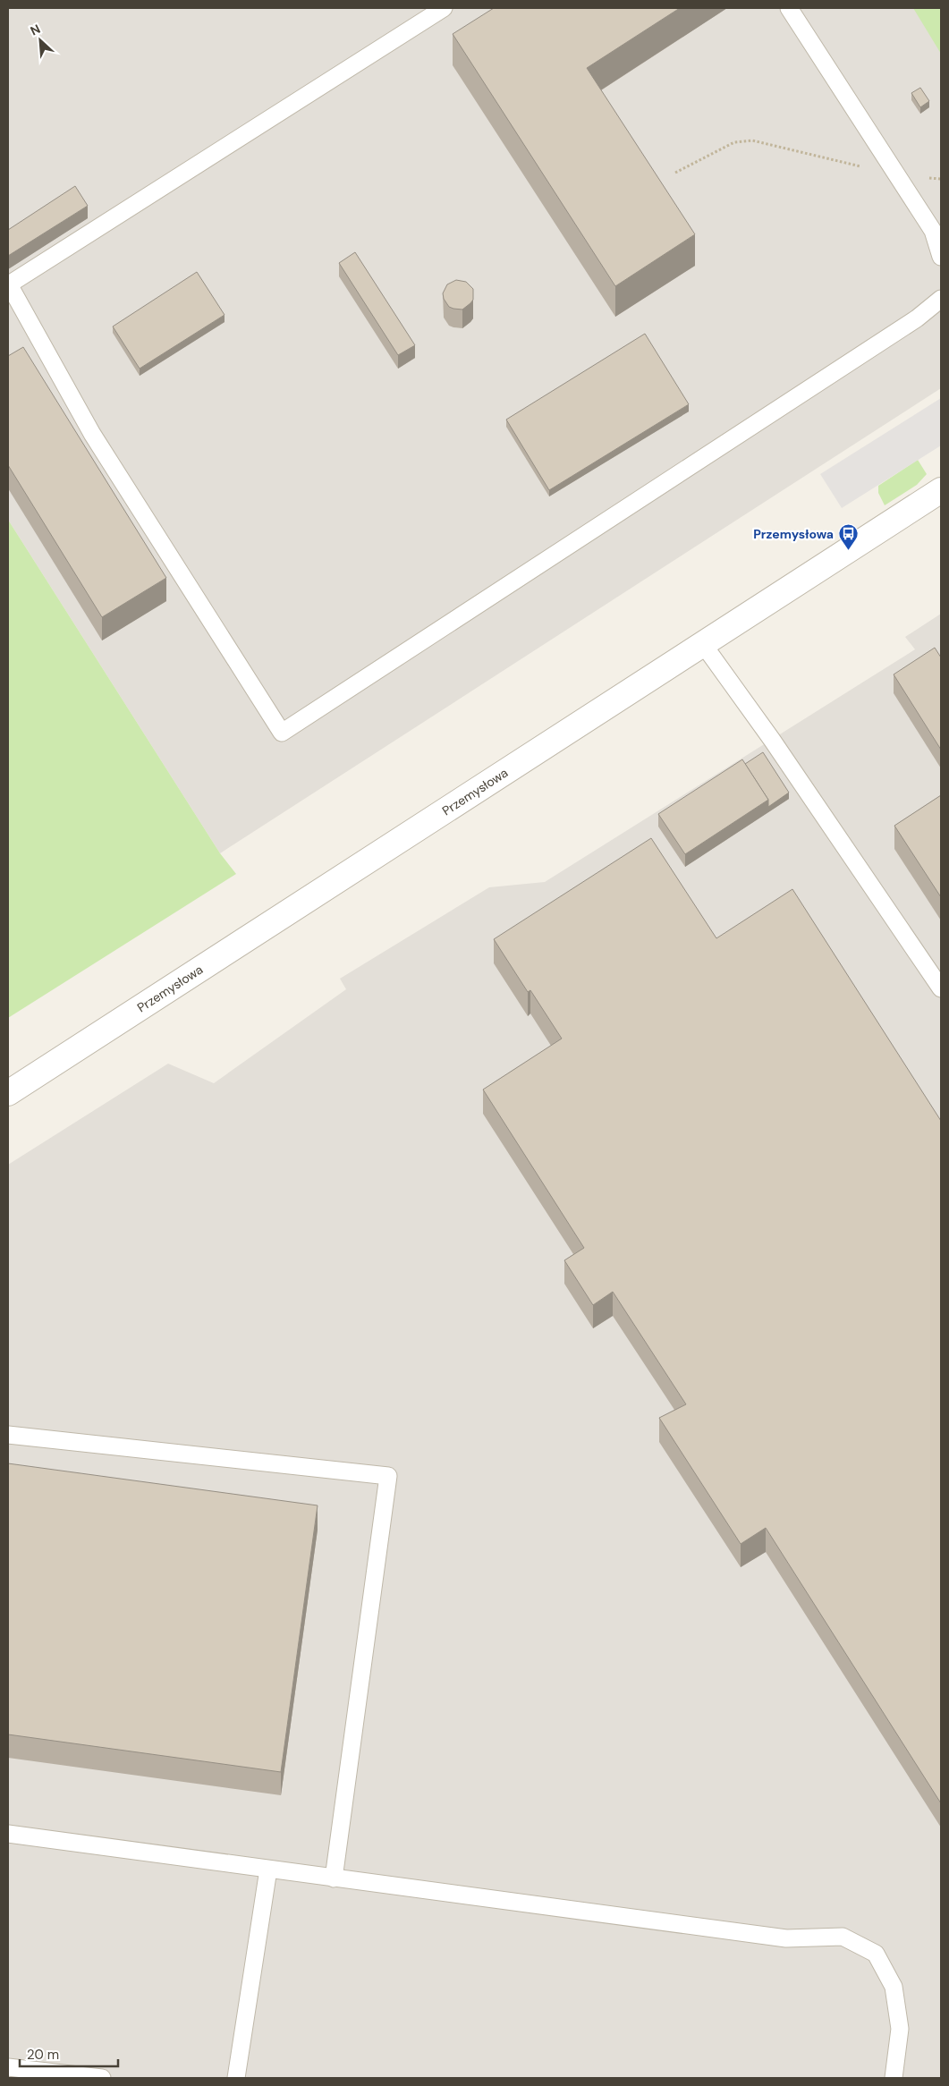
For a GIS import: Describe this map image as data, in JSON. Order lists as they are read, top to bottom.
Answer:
{
  "streets": {
    "street": ["Przemysłowa"]
  },
  "places": {
    "bus stop": ["Przemysłowa"]
  },
  "scale_bar": "20 m",
  "north": "top left"
}
